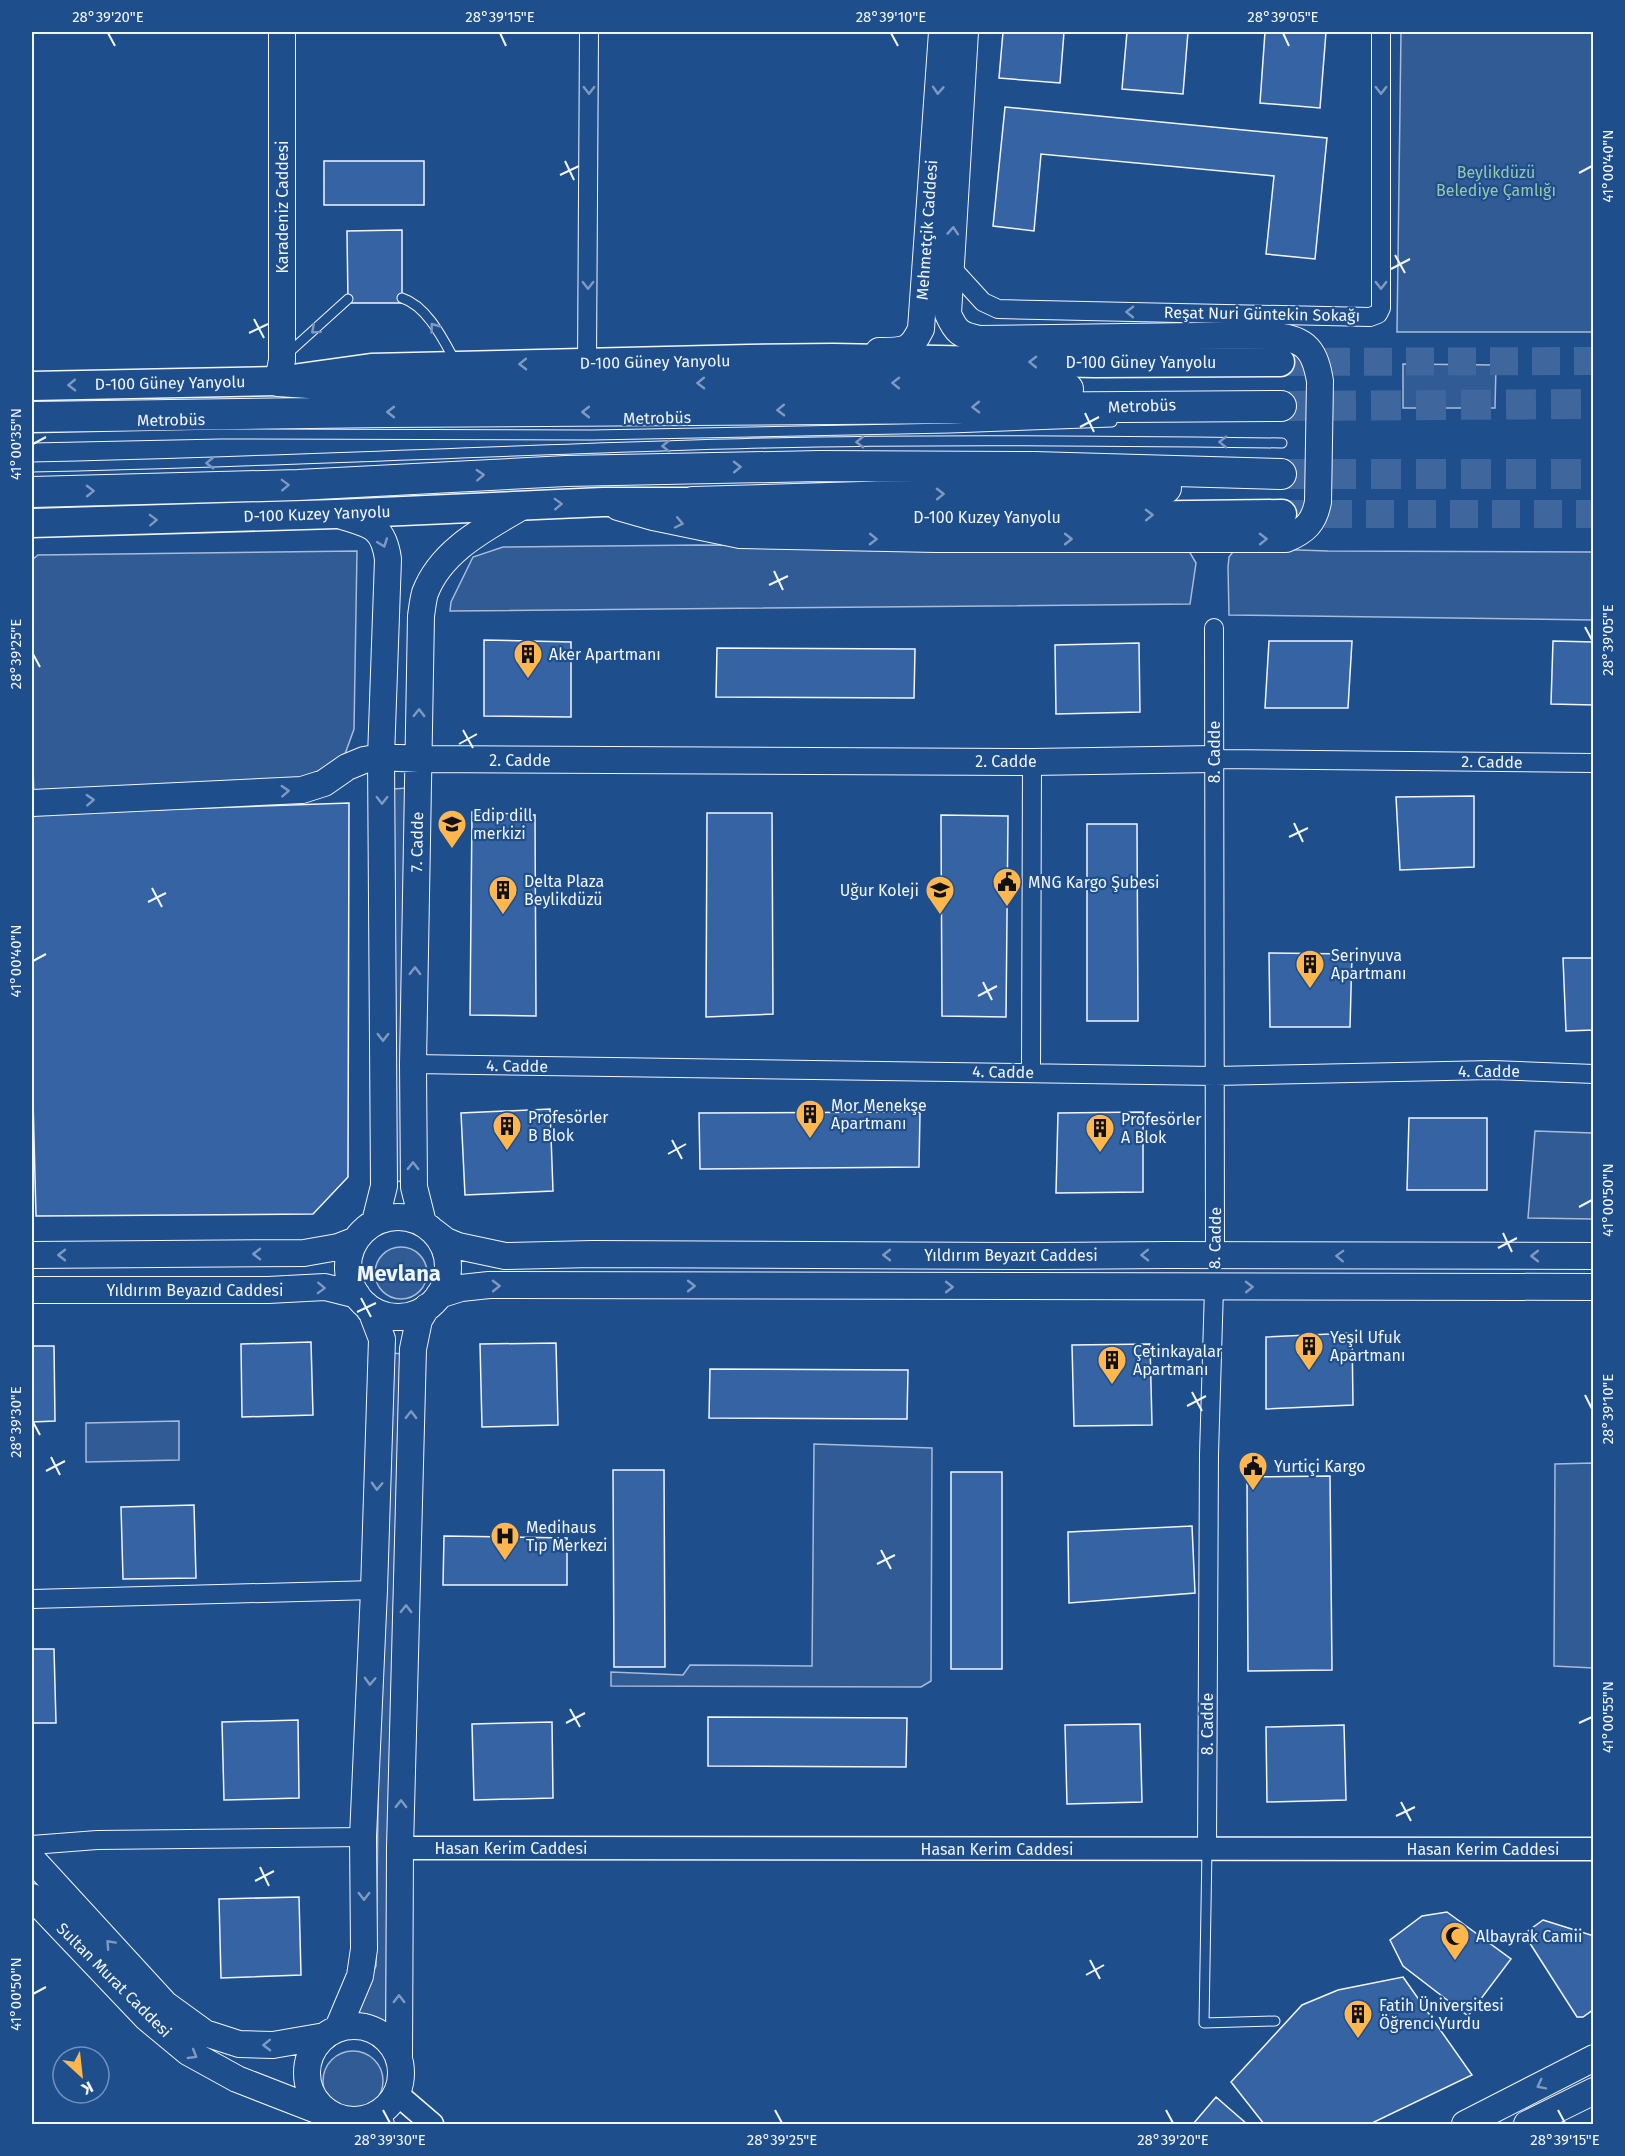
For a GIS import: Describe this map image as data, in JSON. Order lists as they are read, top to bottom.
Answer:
{
  "streets": {
    "main road": [
      "Karadeniz Caddesi",
      "Mehmetçik Caddesi",
      "D-100 Güney Yanyolu",
      "D-100 Kuzey Yanyolu",
      "8. Cadde",
      "2. Cadde",
      "7. Cadde",
      "Yıldırım Beyazıt Caddesi",
      "Yıldırım Beyazıd Caddesi",
      "Sultan Murat Caddesi"
    ],
    "street": ["Reşat Nuri Güntekin Sokağı", "4. Cadde", "Hasan Kerim Caddesi"],
    "lane": ["Metrobüs"]
  },
  "crossings": [
    ["Karadeniz Caddesi", "D-100 Güney Yanyolu"],
    ["Mehmetçik Caddesi", "Reşat Nuri Güntekin Sokağı"],
    ["Mehmetçik Caddesi", "D-100 Güney Yanyolu"],
    ["Mehmetçik Caddesi", "D-100 Kuzey Yanyolu"],
    ["D-100 Kuzey Yanyolu", "7. Cadde"],
    ["8. Cadde", "2. Cadde"],
    ["8. Cadde", "4. Cadde"],
    ["8. Cadde", "Yıldırım Beyazıt Caddesi"],
    ["8. Cadde", "Hasan Kerim Caddesi"],
    ["2. Cadde", "7. Cadde"],
    ["7. Cadde", "4. Cadde"],
    ["7. Cadde", "Yıldırım Beyazıt Caddesi"],
    ["7. Cadde", "Yıldırım Beyazıd Caddesi"],
    ["Yıldırım Beyazıt Caddesi", "Yıldırım Beyazıd Caddesi"]
  ],
  "one_way": ["D-100 Güney Yanyolu", "D-100 Kuzey Yanyolu"],
  "districts": ["Mevlana"],
  "parks": ["Beylikdüzü Belediye Çamlığı"],
  "places": {
    "building": [
      "Aker Apartmanı",
      "Delta Plaza Beylikdüzü",
      "Serinyuva Apartmanı",
      "Mor Menekşe Apartmanı",
      "Profesörler B Blok",
      "Profesörler A Blok",
      "Yeşil Ufuk Apartmanı",
      "Çetinkayalar Apartmanı",
      "Fatih Üniversitesi Öğrenci Yurdu"
    ],
    "school or university": ["Edip dill merkizi", "Uğur Koleji"],
    "public building": ["MNG Kargo Şubesi", "Yurtiçi Kargo"],
    "hospital": ["Medihaus Tıp Merkezi"],
    "mosque": ["Albayrak Camii"]
  },
  "north": "bottom right",
  "coordinates": [
    "28°39'20\"E",
    "28°39'15\"E",
    "28°39'10\"E",
    "28°39'05\"E",
    "41°00'40\"N",
    "41°00'35\"N",
    "28°39'25\"E",
    "41°00'50\"N",
    "28°39'30\"E",
    "41°00'55\"N"
  ]
}
